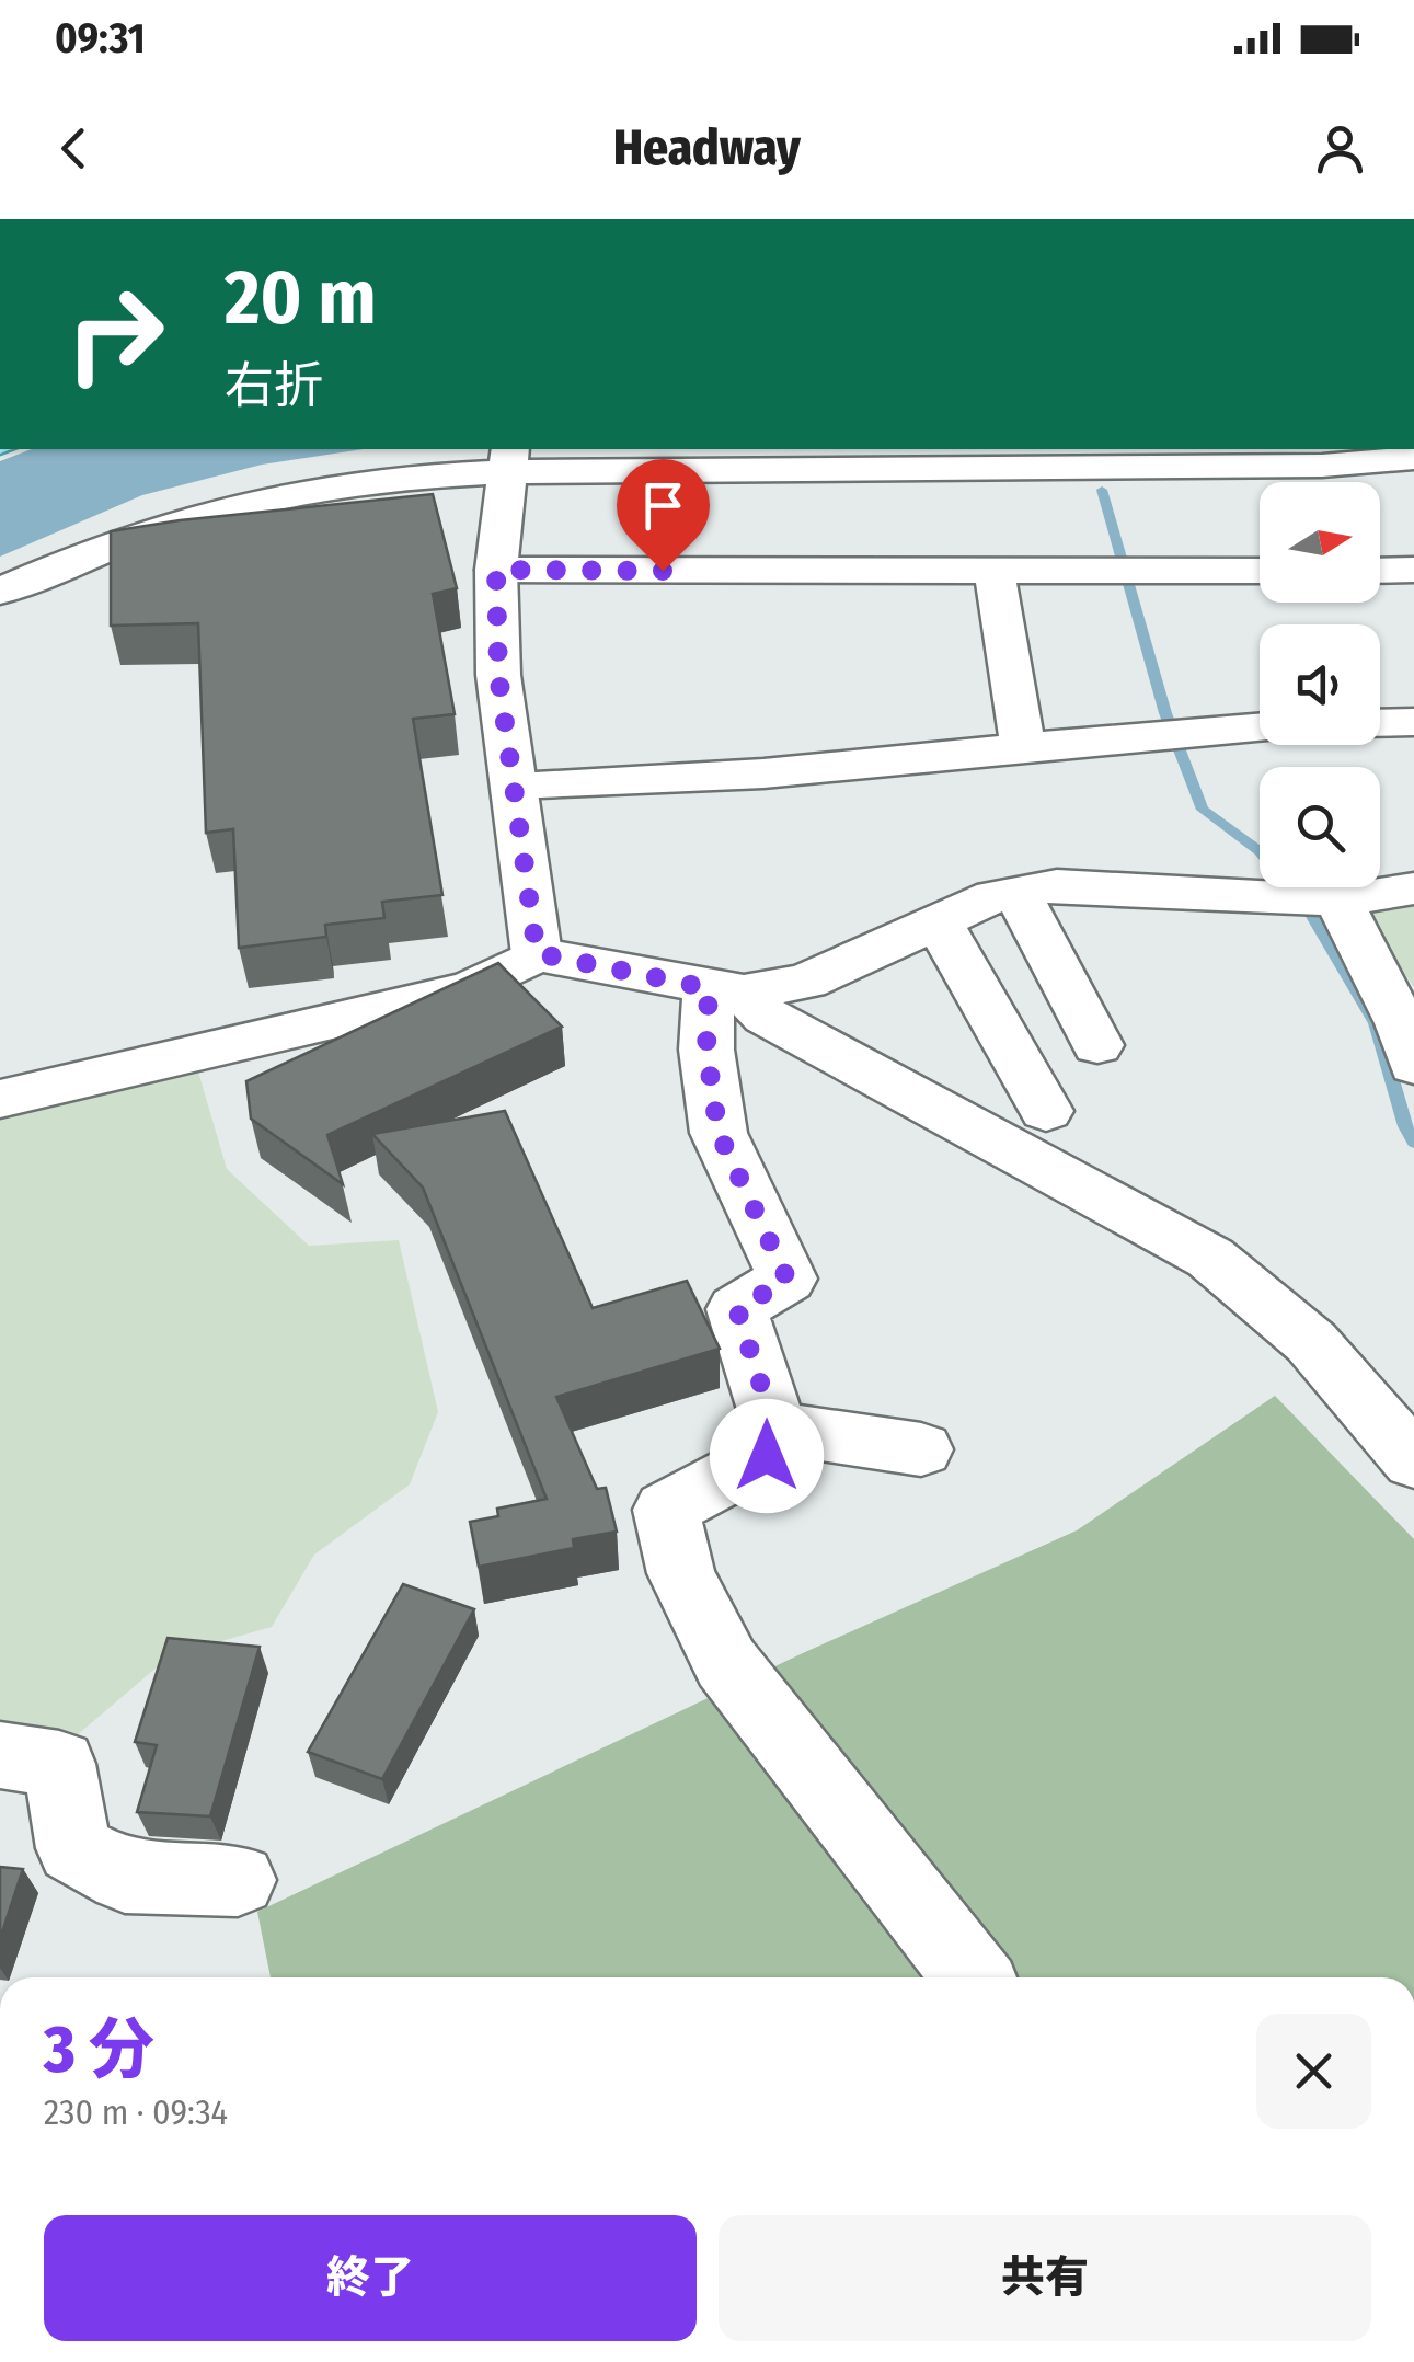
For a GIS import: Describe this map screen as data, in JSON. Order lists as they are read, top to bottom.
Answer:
{
  "north": "right",
  "page": {
    "status": "09:31",
    "header": "Headway",
    "turn": ["20 m", "右折"],
    "heading": ["3 分", "230 m · 09:34"],
    "buttons": ["終了", "共有"]
  }
}
